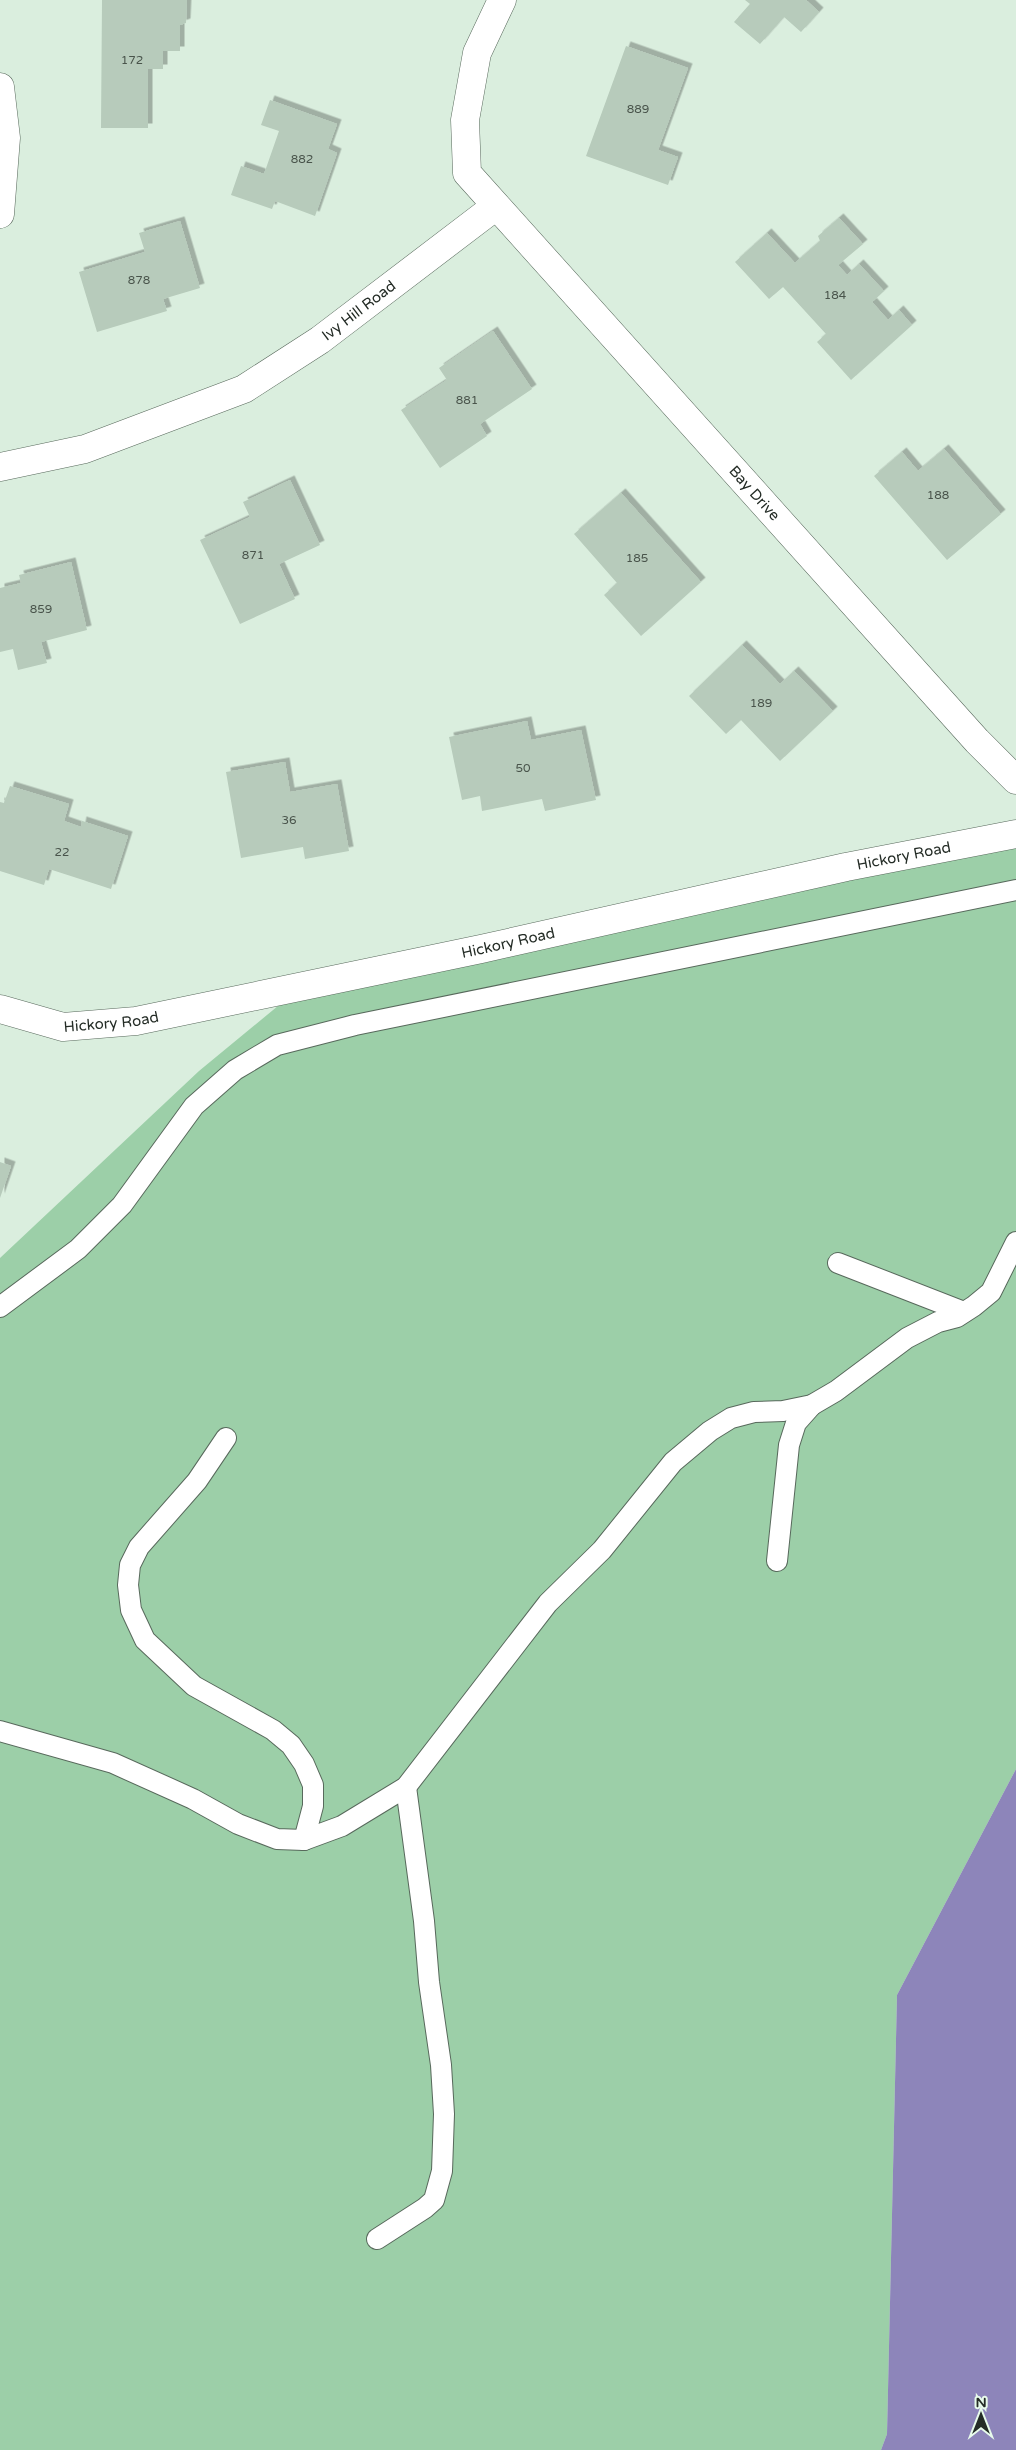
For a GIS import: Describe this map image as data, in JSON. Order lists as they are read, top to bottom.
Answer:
{
  "streets": {
    "street": ["Ivy Hill Road", "Bay Drive", "Hickory Road"]
  },
  "crossings": [
    ["Ivy Hill Road", "Bay Drive"]
  ],
  "house_numbers": [
    "172",
    "889",
    "882",
    "878",
    "184",
    "881",
    "188",
    "871",
    "185",
    "859",
    "189",
    "50",
    "36",
    "22"
  ],
  "north": "top"
}
